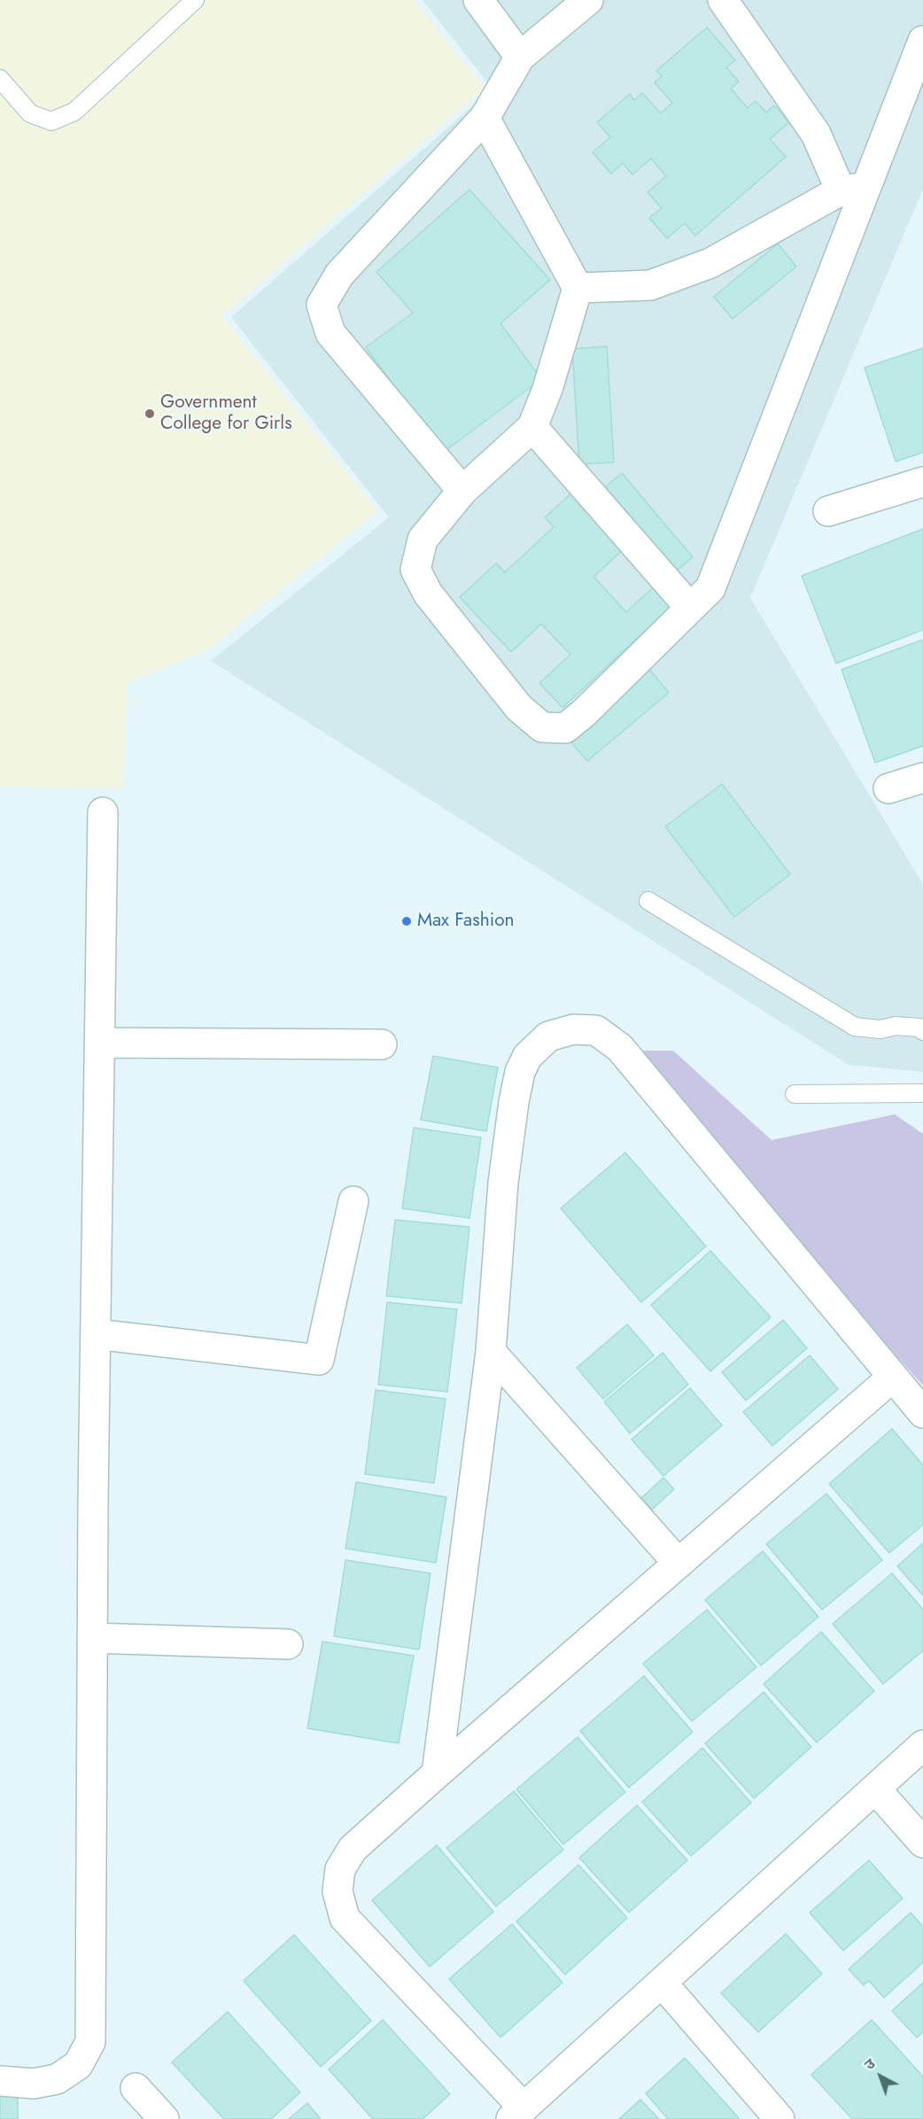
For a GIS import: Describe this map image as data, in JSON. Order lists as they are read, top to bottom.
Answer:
{
  "places": ["Government College for Girls", "Max Fashion"],
  "north": "top left"
}
